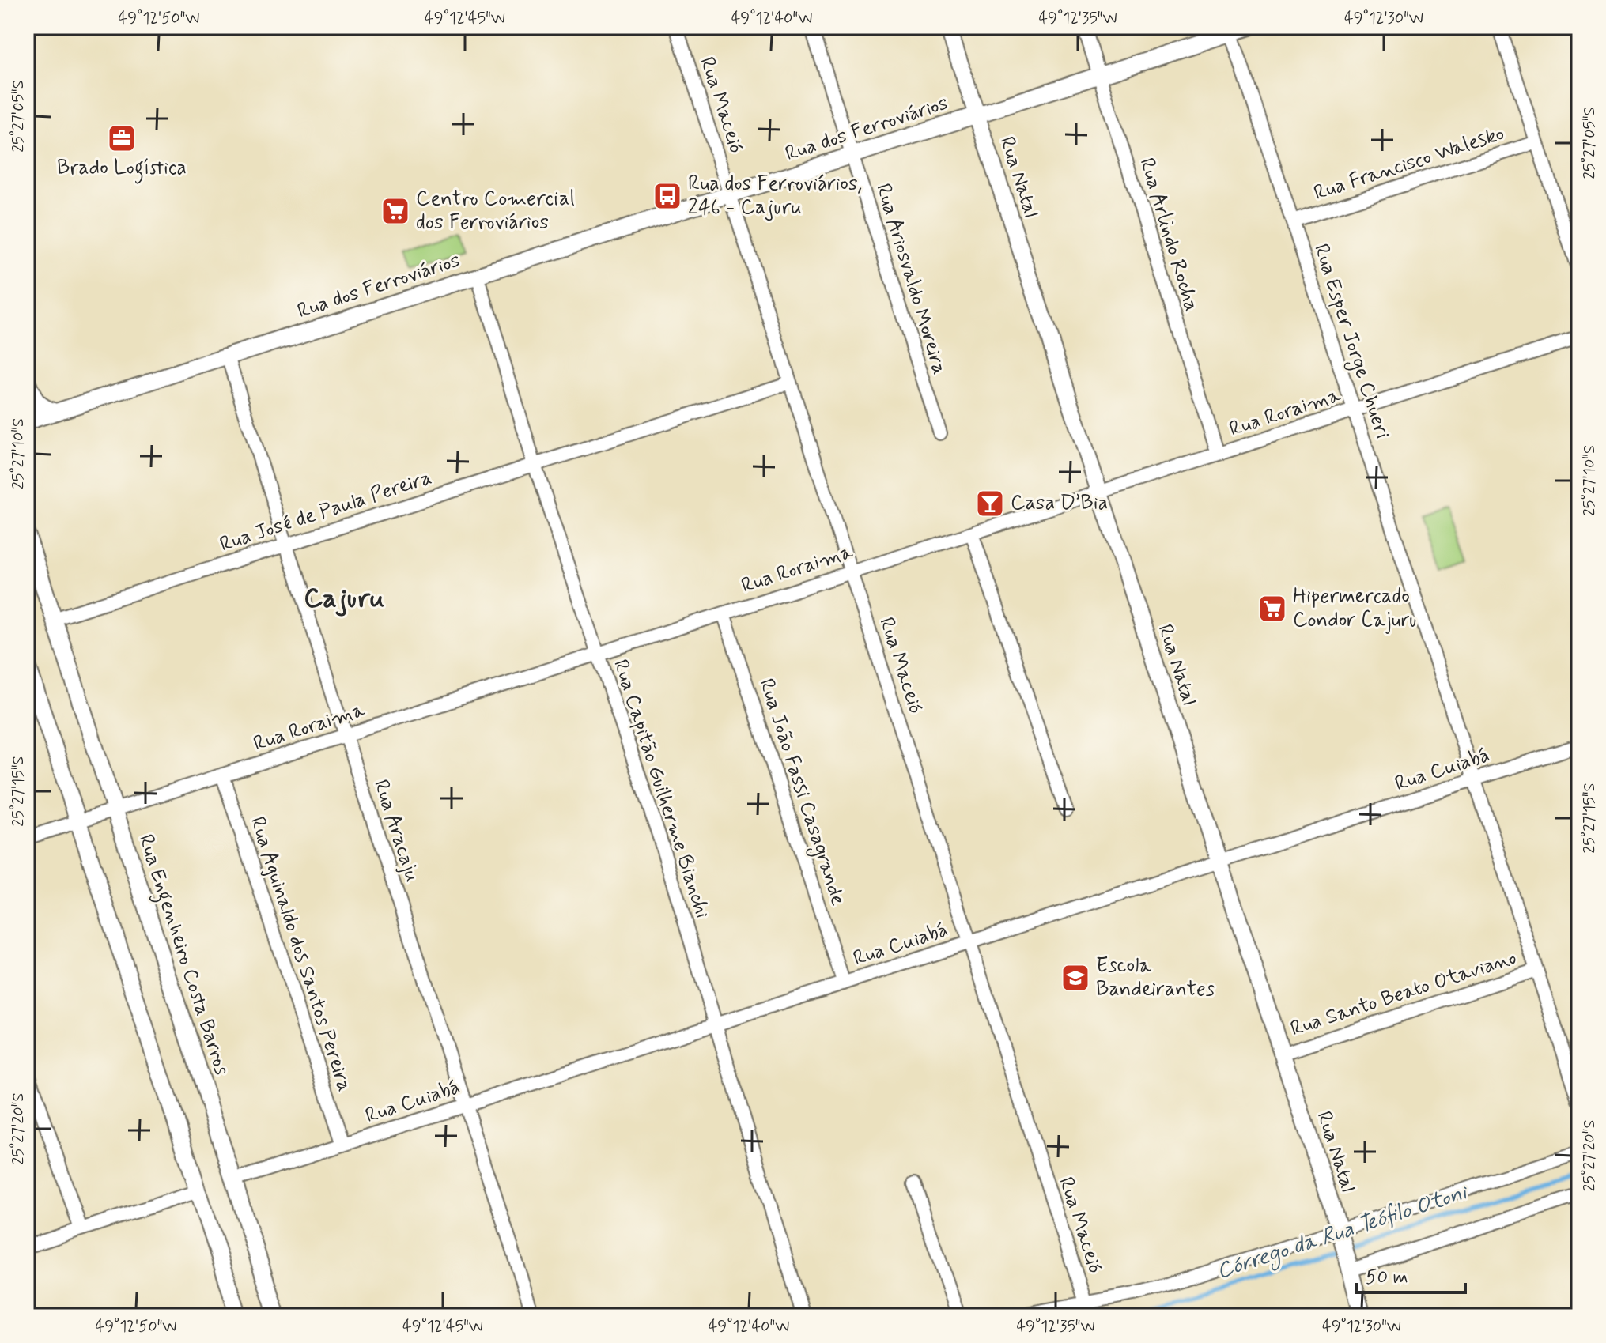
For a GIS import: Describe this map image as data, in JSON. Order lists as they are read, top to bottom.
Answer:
{
  "streets": {
    "street": [
      "Rua Maceió",
      "Rua dos Ferroviários",
      "Rua Francisco Walesko",
      "Rua Natal",
      "Rua Arlindo Rocha",
      "Rua Ariosvaldo Moreira",
      "Rua Esper Jorge Chueri",
      "Rua Roraima",
      "Rua José de Paula Pereira",
      "Rua Cuiabá",
      "Rua Capitão Guilherme Bianchi",
      "Rua João Fassi Casagrande",
      "Rua Aracaju",
      "Rua Aguinaldo dos Santos Pereira",
      "Rua Engenheiro Costa Barros",
      "Rua Santo Beato Otaviano"
    ]
  },
  "crossings": [
    ["Rua Maceió", "Rua dos Ferroviários"],
    ["Rua Maceió", "Rua Roraima"],
    ["Rua Maceió", "Rua José de Paula Pereira"],
    ["Rua Maceió", "Rua Cuiabá"],
    ["Rua dos Ferroviários", "Rua Natal"],
    ["Rua dos Ferroviários", "Rua Arlindo Rocha"],
    ["Rua dos Ferroviários", "Rua Ariosvaldo Moreira"],
    ["Rua dos Ferroviários", "Rua Esper Jorge Chueri"],
    ["Rua dos Ferroviários", "Rua Capitão Guilherme Bianchi"],
    ["Rua dos Ferroviários", "Rua Aracaju"],
    ["Rua Francisco Walesko", "Rua Esper Jorge Chueri"],
    ["Rua Natal", "Rua Roraima"],
    ["Rua Natal", "Rua Cuiabá"],
    ["Rua Natal", "Rua Santo Beato Otaviano"],
    ["Rua Arlindo Rocha", "Rua Roraima"],
    ["Rua Esper Jorge Chueri", "Rua Roraima"],
    ["Rua Esper Jorge Chueri", "Rua Cuiabá"],
    ["Rua Esper Jorge Chueri", "Rua Santo Beato Otaviano"],
    ["Rua Roraima", "Rua Capitão Guilherme Bianchi"],
    ["Rua Roraima", "Rua João Fassi Casagrande"],
    ["Rua Roraima", "Rua Aracaju"],
    ["Rua Roraima", "Rua Aguinaldo dos Santos Pereira"],
    ["Rua Roraima", "Rua Engenheiro Costa Barros"],
    ["Rua José de Paula Pereira", "Rua Capitão Guilherme Bianchi"],
    ["Rua José de Paula Pereira", "Rua Aracaju"],
    ["Rua José de Paula Pereira", "Rua Engenheiro Costa Barros"],
    ["Rua Cuiabá", "Rua Capitão Guilherme Bianchi"],
    ["Rua Cuiabá", "Rua João Fassi Casagrande"],
    ["Rua Cuiabá", "Rua Aracaju"],
    ["Rua Cuiabá", "Rua Aguinaldo dos Santos Pereira"],
    ["Rua Cuiabá", "Rua Engenheiro Costa Barros"]
  ],
  "districts": ["Cajuru"],
  "water": ["Córrego da Rua Teófilo Otoni"],
  "places": {
    "office": ["Brado Logística"],
    "bus stop": ["Rua dos Ferroviários, 246 - Cajuru"],
    "supermarket": ["Centro Comercial dos Ferroviários", "Hipermercado Condor Cajuru"],
    "bar": ["Casa D’Bia"],
    "school or university": ["Escola Bandeirantes"]
  },
  "scale_bar": "50 m",
  "coordinates": [
    "49°12'50\"W",
    "49°12'45\"W",
    "49°12'40\"W",
    "49°12'35\"W",
    "49°12'30\"W",
    "25°27'05\"S",
    "25°27'10\"S",
    "25°27'15\"S",
    "25°27'20\"S"
  ]
}
